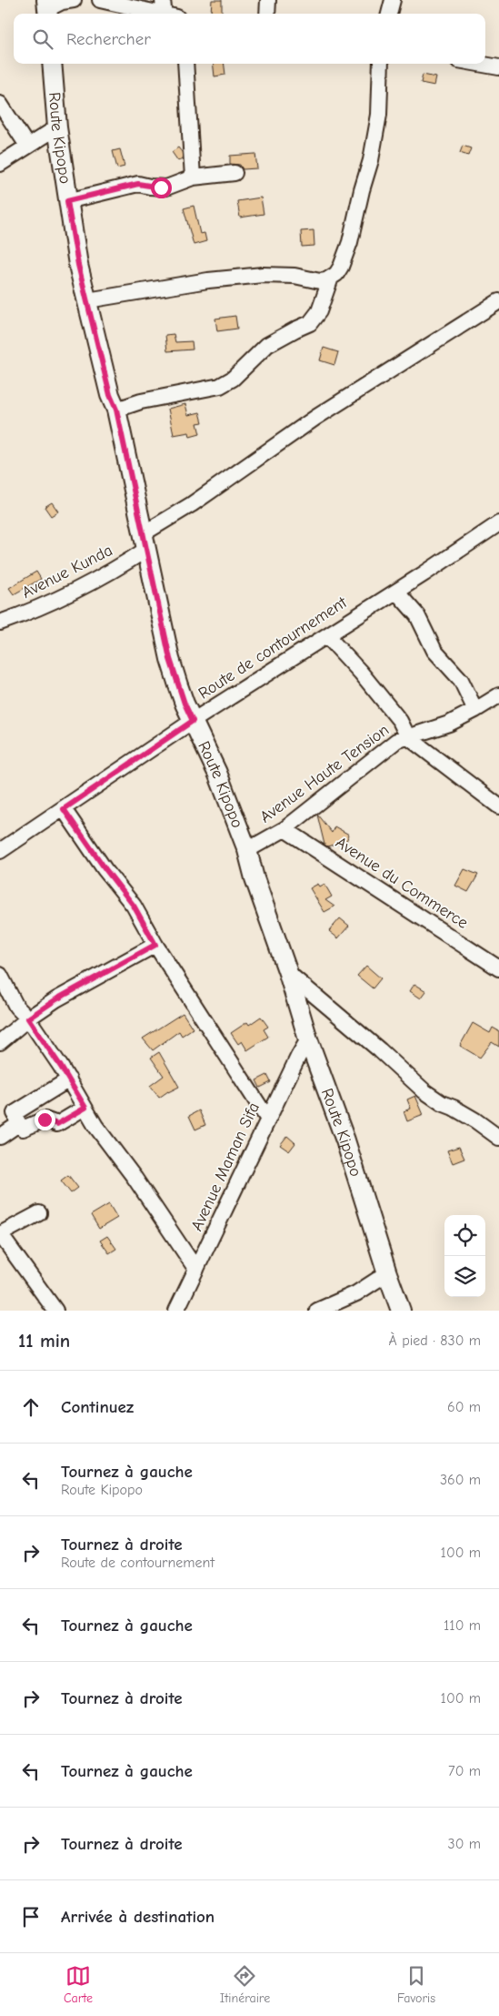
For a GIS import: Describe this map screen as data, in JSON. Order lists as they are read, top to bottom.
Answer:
{
  "streets": {
    "main road": ["Route Kipopo"],
    "street": [
      "Avenue Kunda",
      "Route de contournement",
      "Avenue Haute Tension",
      "Avenue du Commerce",
      "Avenue Maman Sifa"
    ]
  },
  "crossings": [
    ["Route Kipopo", "Avenue Kunda"],
    ["Route Kipopo", "Route de contournement"],
    ["Route Kipopo", "Avenue Haute Tension"],
    ["Route Kipopo", "Avenue Maman Sifa"],
    ["Avenue Haute Tension", "Avenue du Commerce"]
  ],
  "page": {
    "search": "Rechercher",
    "heading": ["11 min", "À pied · 830 m"],
    "list": [
      ["Continuez", "60 m"],
      ["Tournez à gauche", "Route Kipopo", "360 m"],
      ["Tournez à droite", "Route de contournement", "100 m"],
      ["Tournez à gauche", "110 m"],
      ["Tournez à droite", "100 m"],
      ["Tournez à gauche", "70 m"],
      ["Tournez à droite", "30 m"],
      "Arrivée à destination"
    ],
    "nav": ["Carte", "Itinéraire", "Favoris"]
  }
}
